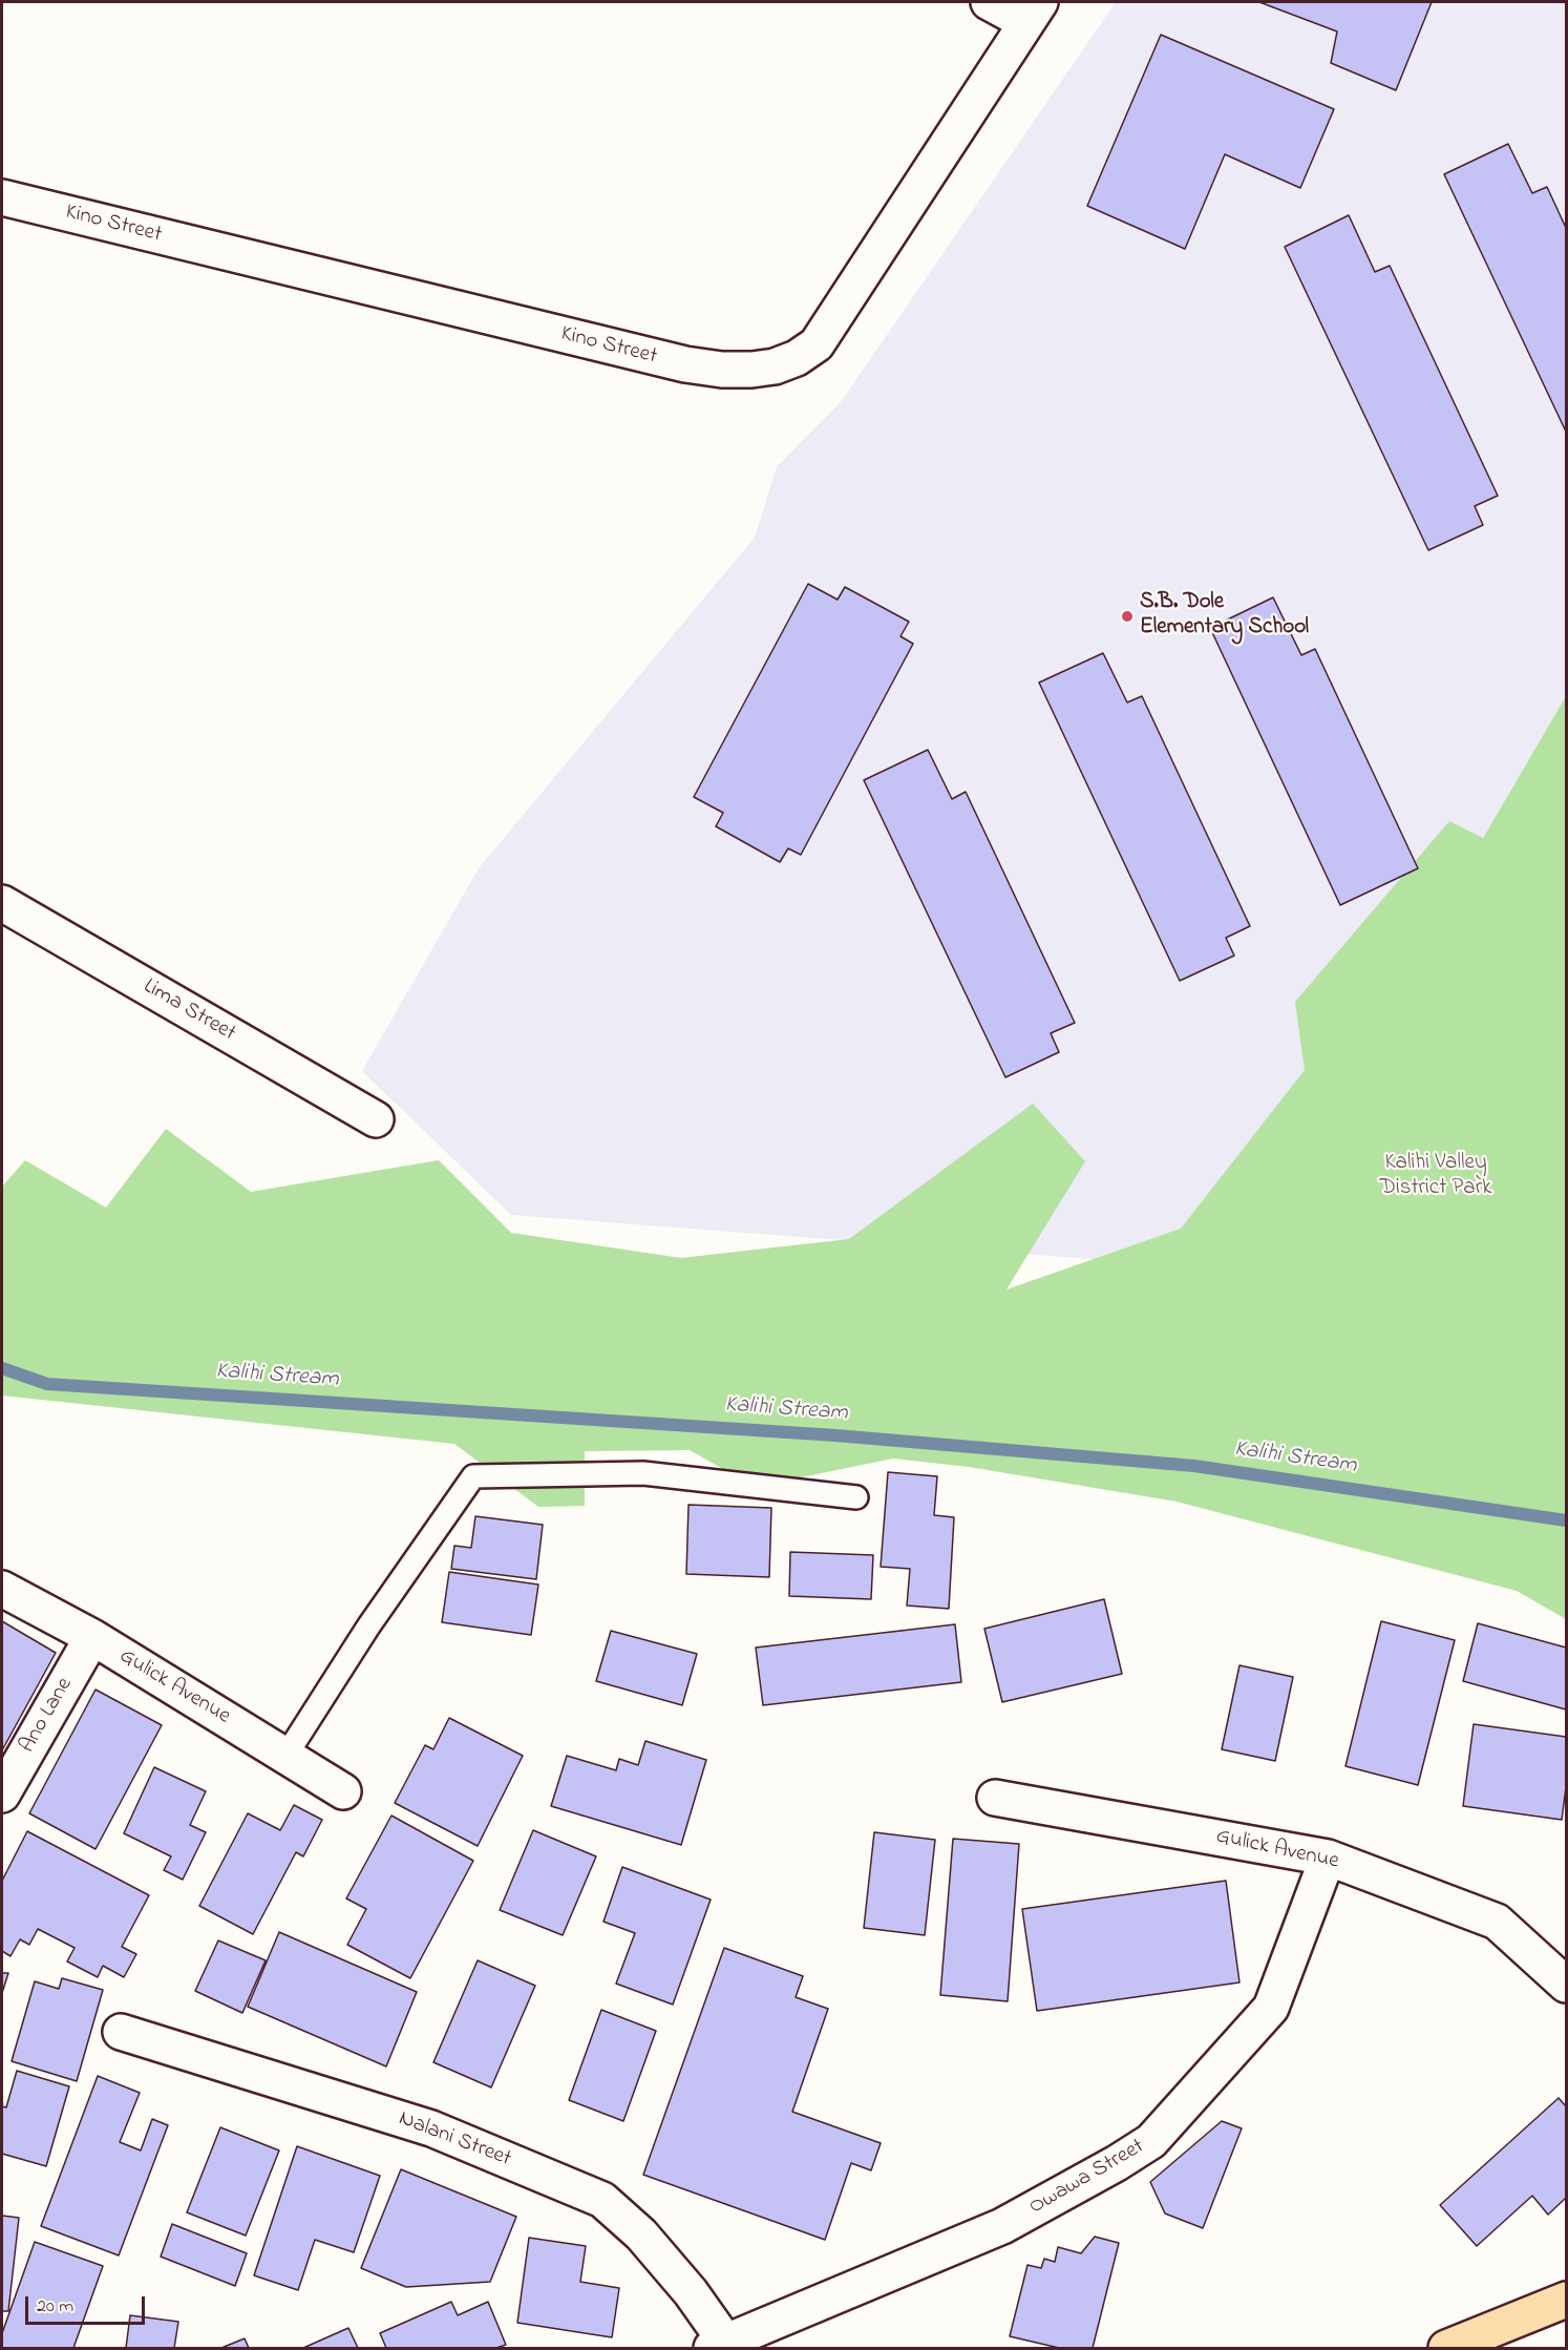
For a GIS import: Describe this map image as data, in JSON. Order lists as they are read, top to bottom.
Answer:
{
  "streets": {
    "street": [
      "Kino Street",
      "Lima Street",
      "Gulick Avenue",
      "Ano Lane",
      "Nalani Street",
      "Owawa Street"
    ]
  },
  "crossings": [
    ["Gulick Avenue", "Ano Lane"],
    ["Gulick Avenue", "Owawa Street"],
    ["Nalani Street", "Owawa Street"]
  ],
  "water": ["Kalihi Stream"],
  "parks": ["Kalihi Valley District Park"],
  "places": ["S.B. Dole Elementary School"],
  "scale_bar": "20 m"
}
